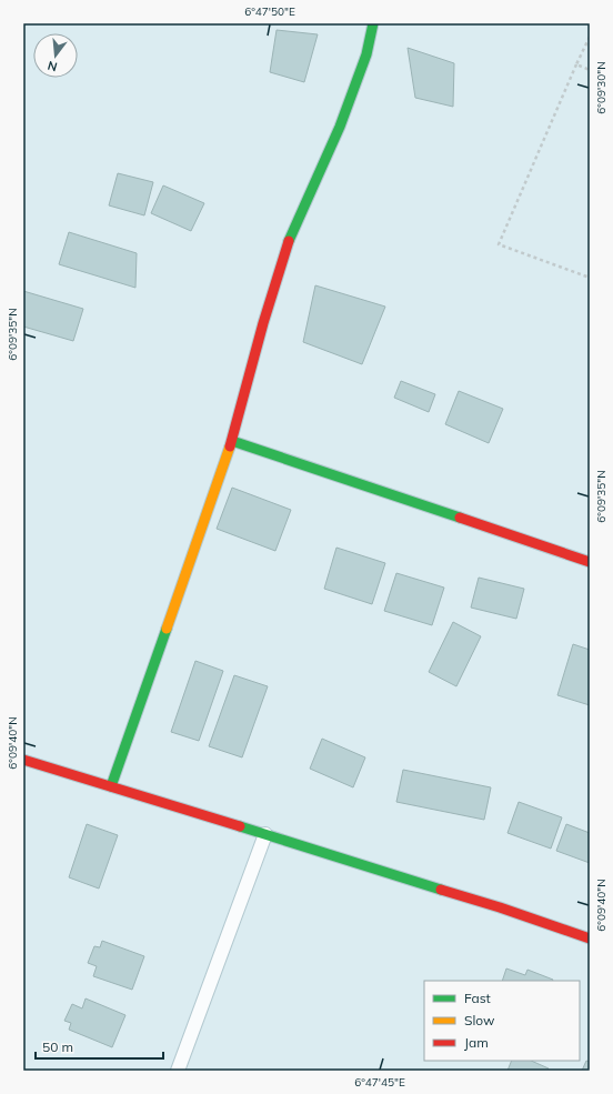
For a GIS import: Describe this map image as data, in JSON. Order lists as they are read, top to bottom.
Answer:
{
  "legend": ["Fast", "Slow", "Jam"],
  "scale_bar": "50 m",
  "north": "bottom",
  "coordinates": [
    "6°47'50\"E",
    "6°09'30\"N",
    "6°09'35\"N",
    "6°09'40\"N",
    "6°47'45\"E"
  ]
}
